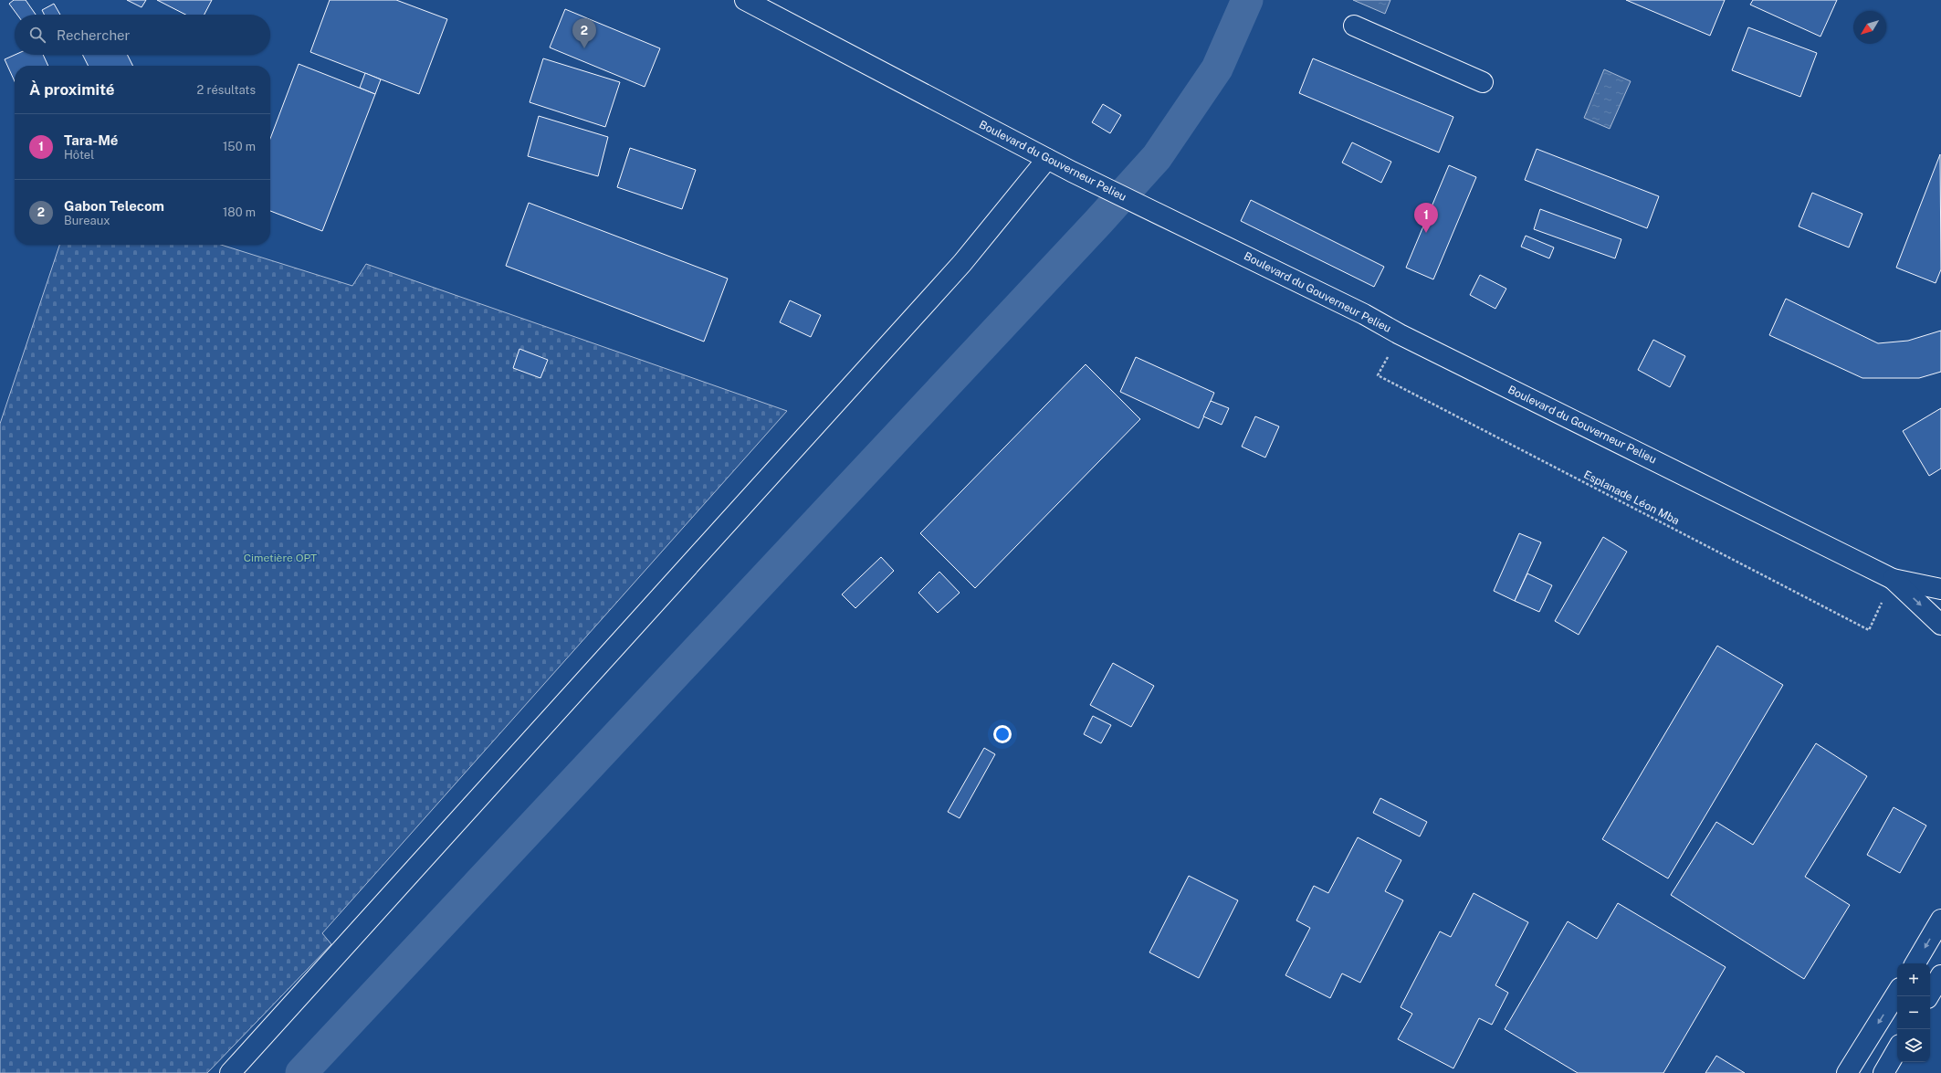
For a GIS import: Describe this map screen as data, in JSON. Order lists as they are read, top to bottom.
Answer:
{
  "streets": {
    "street": ["Boulevard du Gouverneur Pelieu"],
    "path": ["Esplanade Léon Mba"]
  },
  "crossings": [
    ["Boulevard du Gouverneur Pelieu", "Esplanade Léon Mba"]
  ],
  "parks": ["Cimetière OPT"],
  "north": "bottom left",
  "page": {
    "search": "Rechercher",
    "pins": ["2", "1"],
    "heading": ["À proximité", "2 résultats"],
    "list": [
      {
        "mark": "1",
        "name": "Tara-Mé",
        "note": "Hôtel",
        "value": "150 m"
      },
      {
        "mark": "2",
        "name": "Gabon Telecom",
        "note": "Bureaux",
        "value": "180 m"
      }
    ],
    "map_buttons": ["+", "−"]
  }
}
